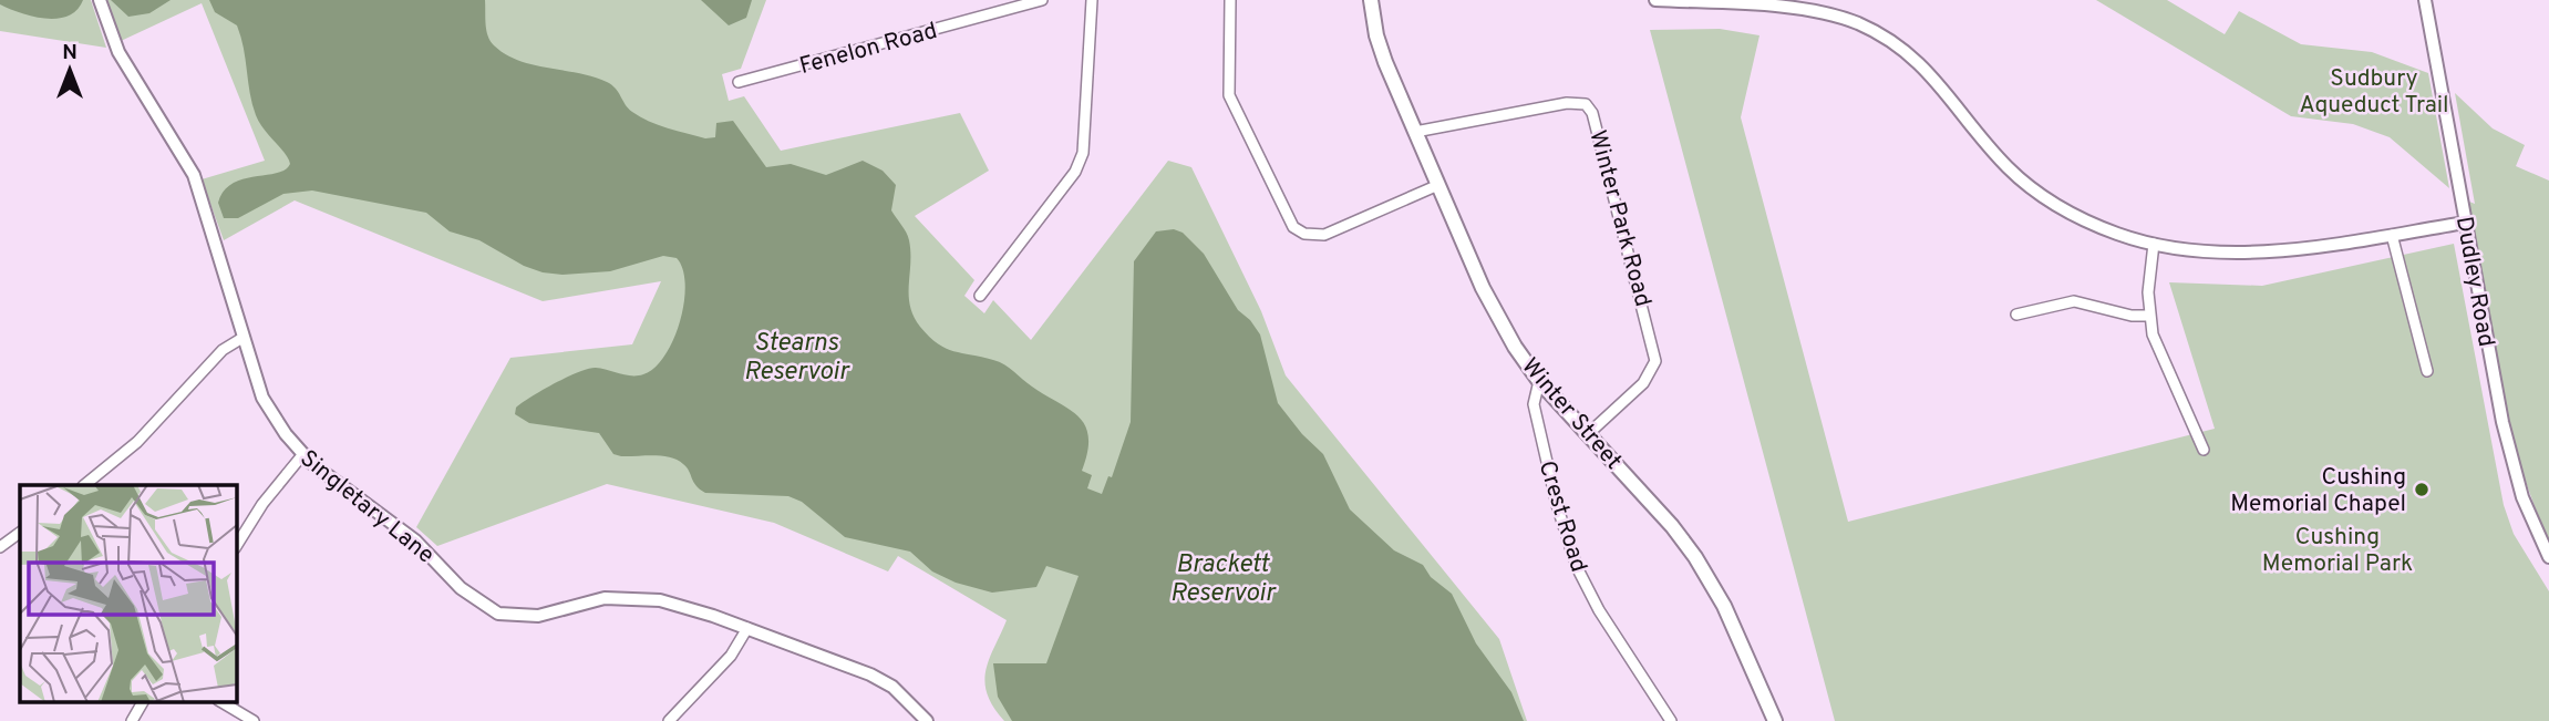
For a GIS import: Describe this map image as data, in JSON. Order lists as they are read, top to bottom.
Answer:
{
  "streets": {
    "main road": ["Winter Street"],
    "street": [
      "Fenelon Road",
      "Winter Park Road",
      "Dudley Road",
      "Singletary Lane",
      "Crest Road"
    ]
  },
  "crossings": [
    ["Winter Park Road", "Winter Street"],
    ["Winter Street", "Crest Road"]
  ],
  "water": ["Stearns Reservoir", "Brackett Reservoir"],
  "parks": ["Sudbury Aqueduct Trail", "Cushing Memorial Park"],
  "places": ["Cushing Memorial Chapel"],
  "north": "top"
}
